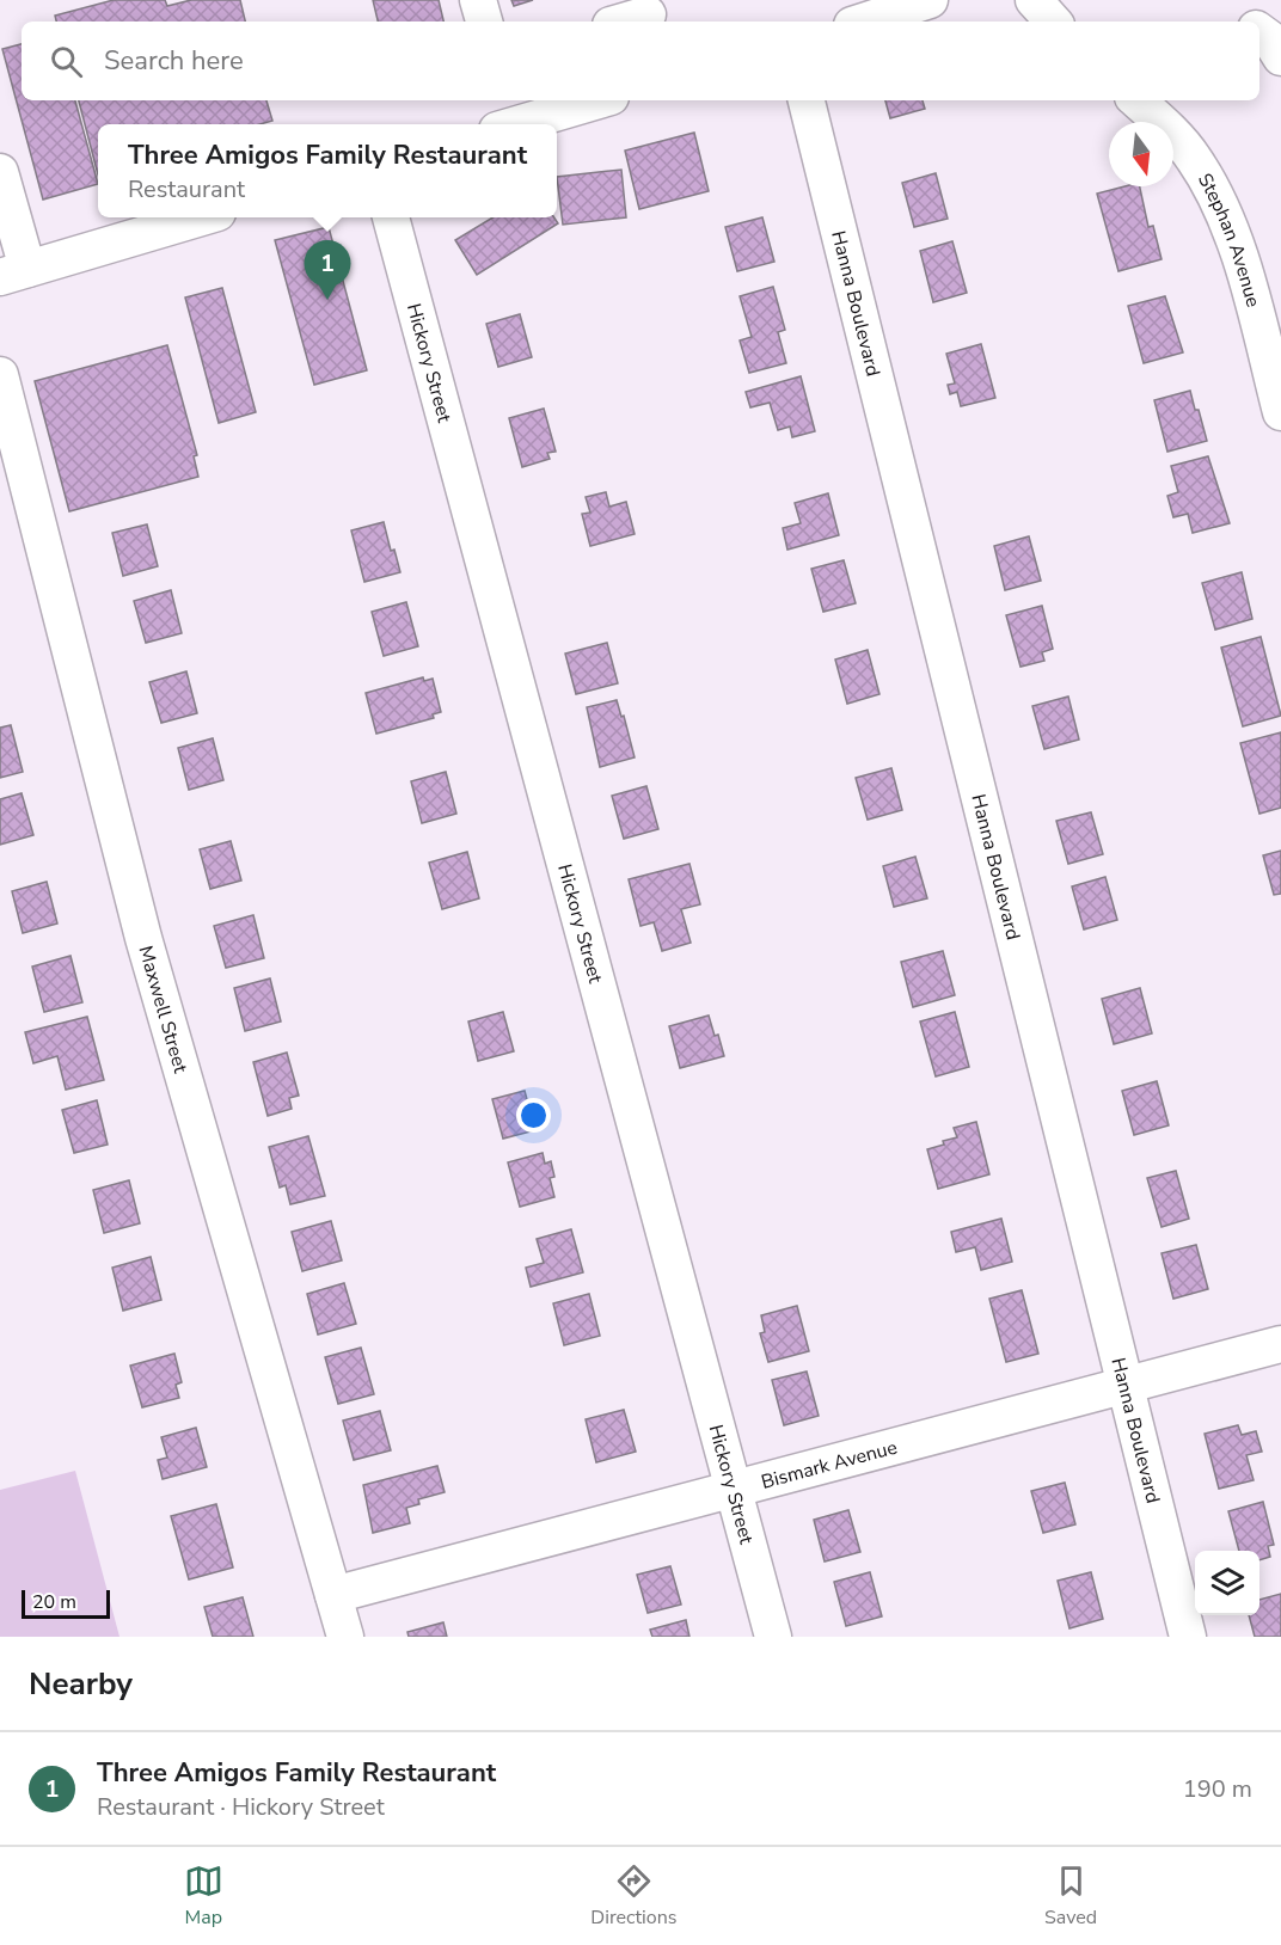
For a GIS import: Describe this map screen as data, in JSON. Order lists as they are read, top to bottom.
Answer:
{
  "streets": {
    "street": [
      "Stephan Avenue",
      "Hanna Boulevard",
      "Hickory Street",
      "Maxwell Street",
      "Bismark Avenue"
    ]
  },
  "crossings": [
    ["Hanna Boulevard", "Bismark Avenue"],
    ["Hickory Street", "Bismark Avenue"],
    ["Maxwell Street", "Bismark Avenue"]
  ],
  "scale_bar": "20 m",
  "north": "bottom",
  "page": {
    "search": "Search here",
    "popup": ["Three Amigos Family Restaurant", "Restaurant"],
    "pins": "1",
    "scale": "20 m",
    "heading": "Nearby",
    "list": [
      {
        "mark": "1",
        "name": "Three Amigos Family Restaurant",
        "note": "Restaurant · Hickory Street",
        "value": "190 m"
      }
    ],
    "nav": ["Map", "Directions", "Saved"]
  }
}
